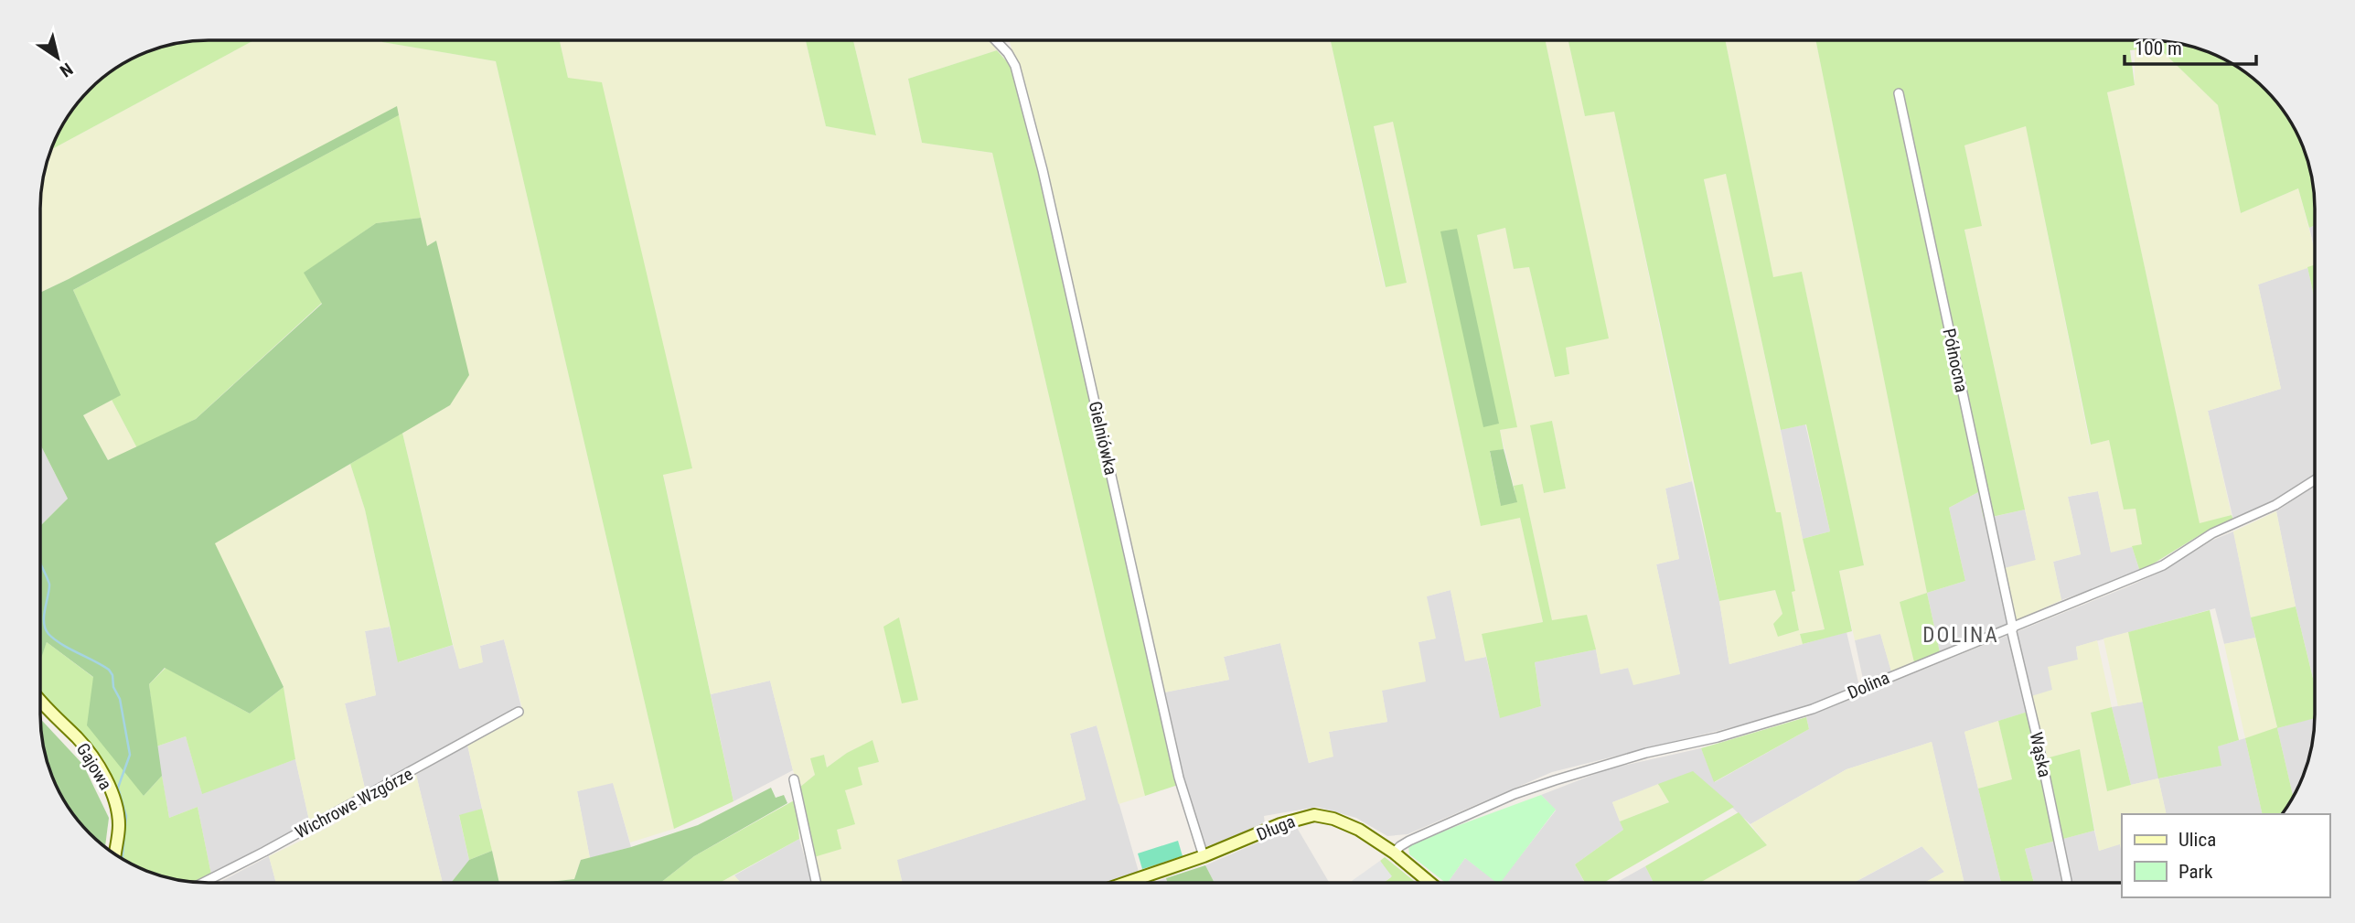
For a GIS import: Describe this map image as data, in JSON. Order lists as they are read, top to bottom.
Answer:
{
  "streets": {
    "street": [
      "Północna",
      "Gielniówka",
      "Dolina",
      "Wąska",
      "Gajowa",
      "Wichrowe Wzgórze",
      "Długa"
    ]
  },
  "crossings": [
    ["Północna", "Dolina"],
    ["Północna", "Wąska"],
    ["Gielniówka", "Długa"],
    ["Dolina", "Wąska"],
    ["Dolina", "Długa"]
  ],
  "districts": ["DOLINA"],
  "legend": ["Ulica", "Park"],
  "scale_bar": "100 m",
  "north": "bottom right"
}
